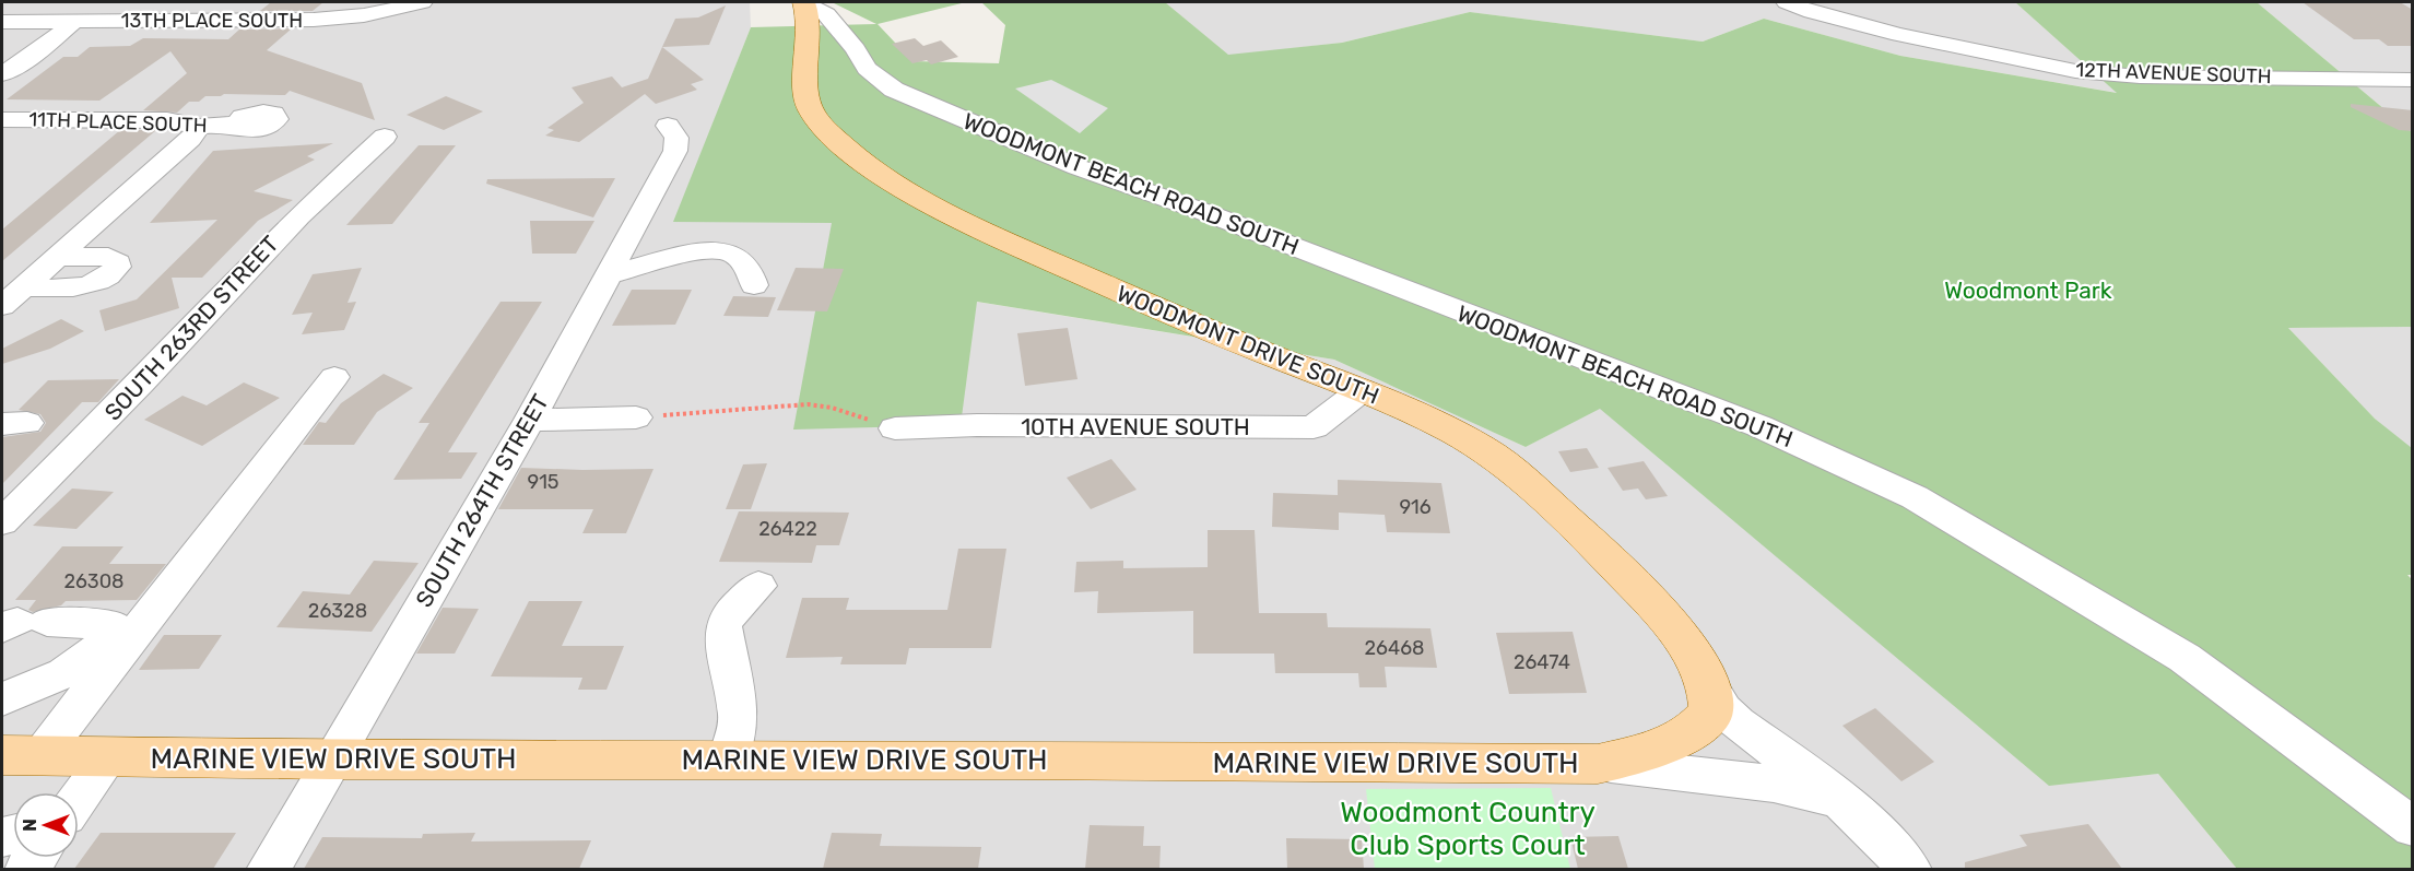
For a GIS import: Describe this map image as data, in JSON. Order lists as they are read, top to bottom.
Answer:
{
  "streets": {
    "main road": ["WOODMONT DRIVE SOUTH", "MARINE VIEW DRIVE SOUTH"],
    "street": [
      "13TH PLACE SOUTH",
      "12TH AVENUE SOUTH",
      "11TH PLACE SOUTH",
      "WOODMONT BEACH ROAD SOUTH",
      "SOUTH 263RD STREET",
      "10TH AVENUE SOUTH",
      "SOUTH 264TH STREET"
    ]
  },
  "crossings": [
    ["WOODMONT BEACH ROAD SOUTH", "WOODMONT DRIVE SOUTH"],
    ["WOODMONT DRIVE SOUTH", "10TH AVENUE SOUTH"],
    ["WOODMONT DRIVE SOUTH", "MARINE VIEW DRIVE SOUTH"],
    ["SOUTH 264TH STREET", "MARINE VIEW DRIVE SOUTH"]
  ],
  "parks": ["Woodmont Park", "Woodmont Country Club Sports Court"],
  "house_numbers": [
    "915",
    "916",
    "26422",
    "26308",
    "26328",
    "26468",
    "26474"
  ],
  "north": "left"
}
